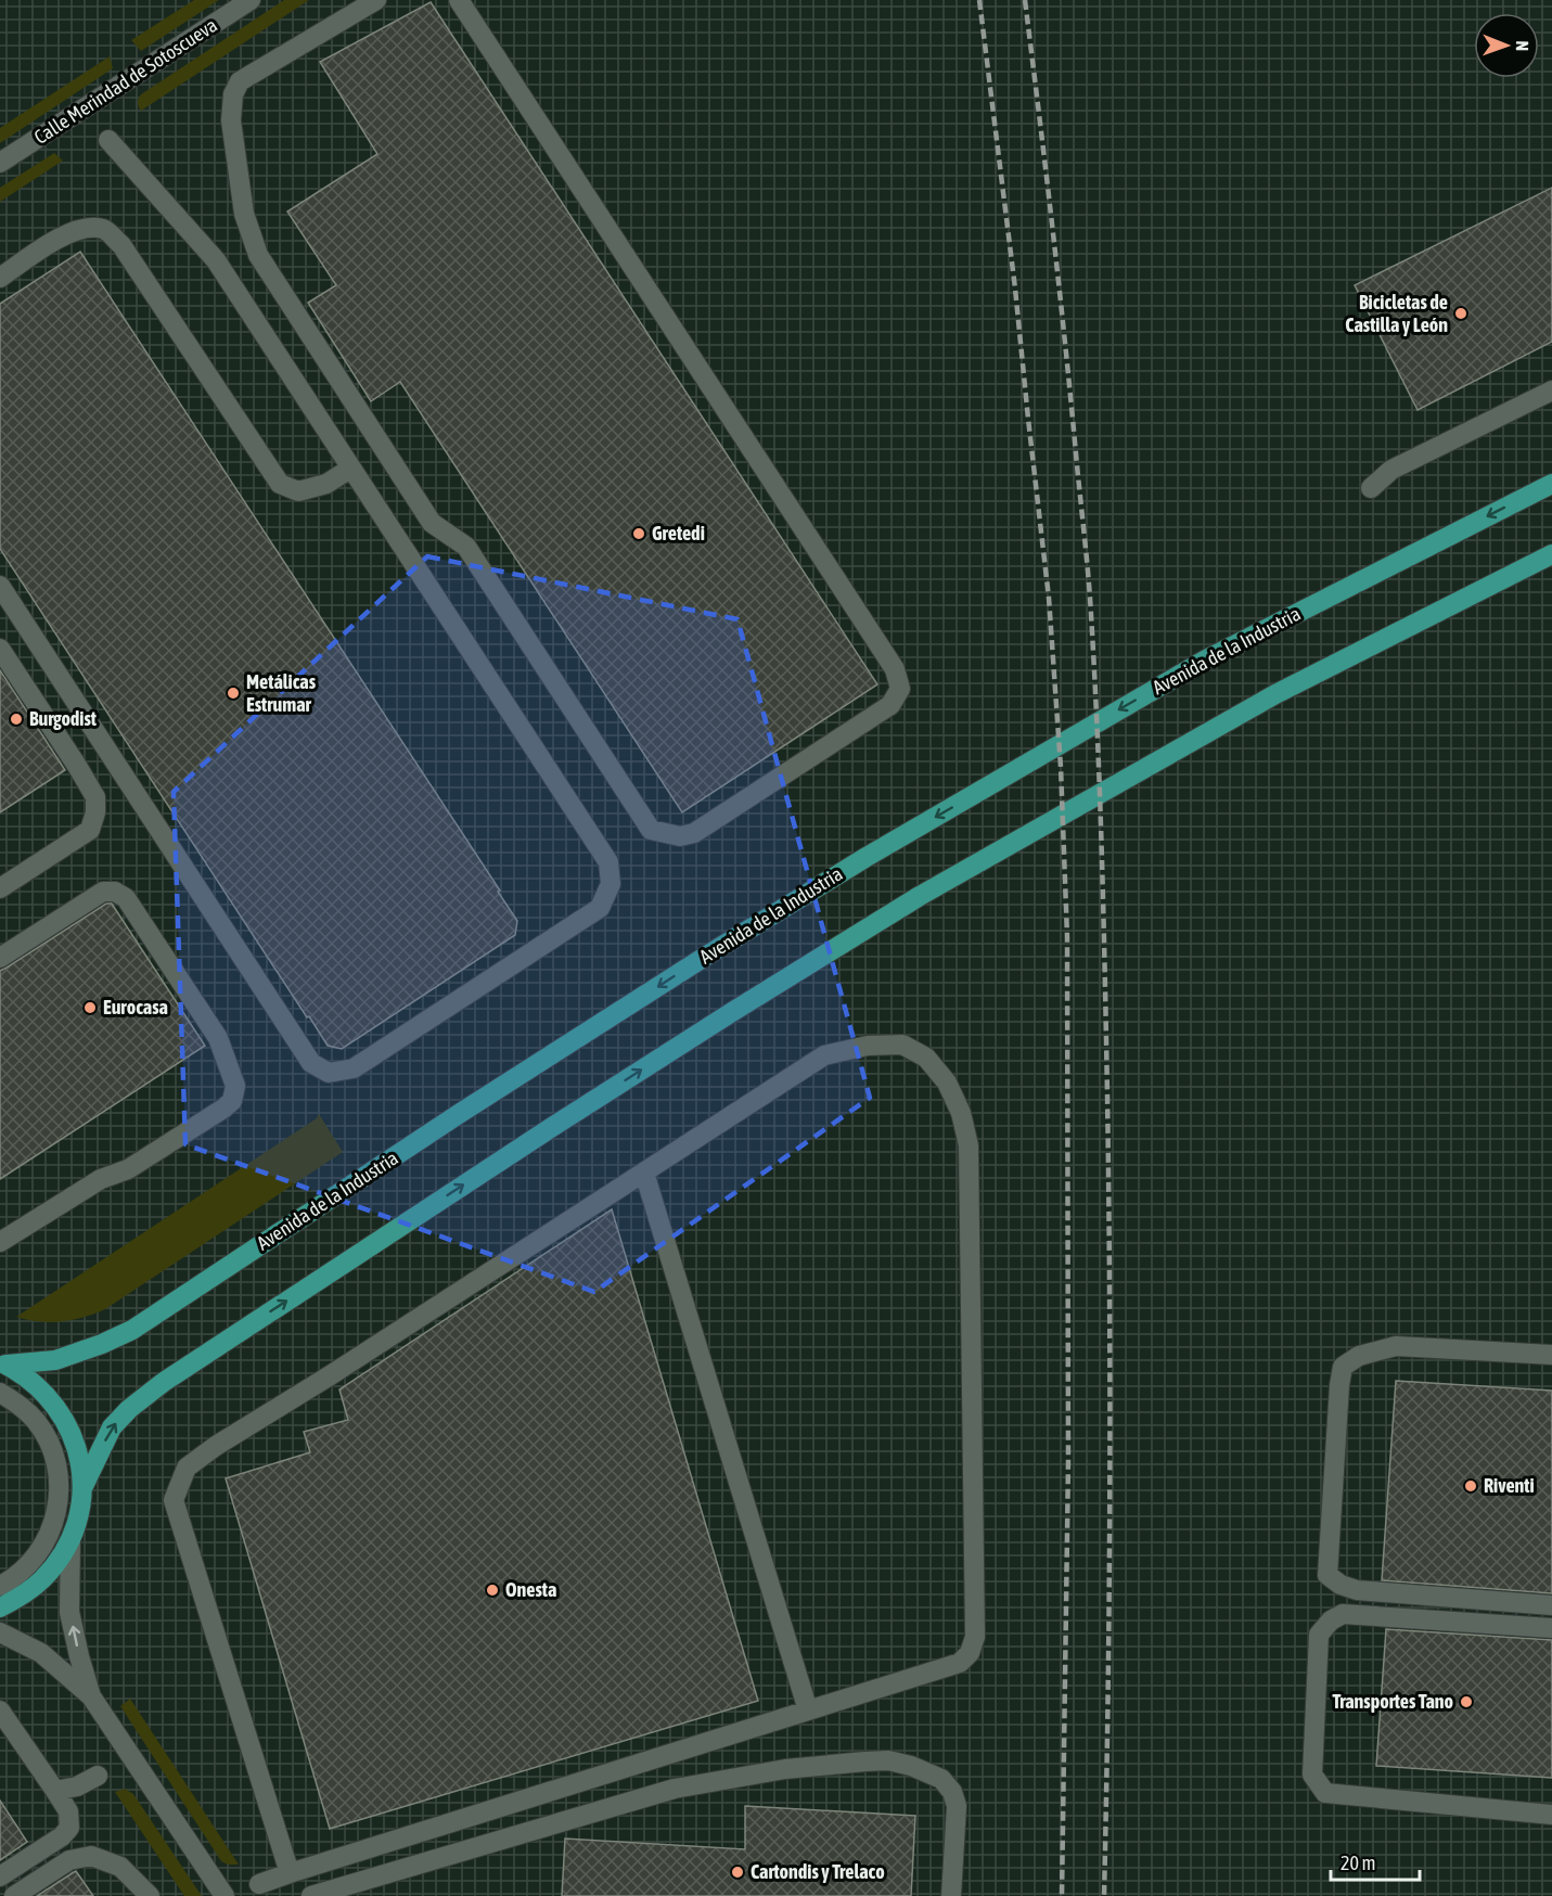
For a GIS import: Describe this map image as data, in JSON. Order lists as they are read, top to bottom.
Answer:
{
  "streets": {
    "main road": ["Avenida de la Industria"],
    "street": ["Calle Merindad de Sotoscueva"]
  },
  "places": [
    "Bicicletas de Castilla y León",
    "Gretedi",
    "Metálicas Estrumar",
    "Burgodist",
    "Eurocasa",
    "Riventi",
    "Onesta",
    "Transportes Tano",
    "Cartondis y Trelaco"
  ],
  "scale_bar": "20 m",
  "north": "right"
}
